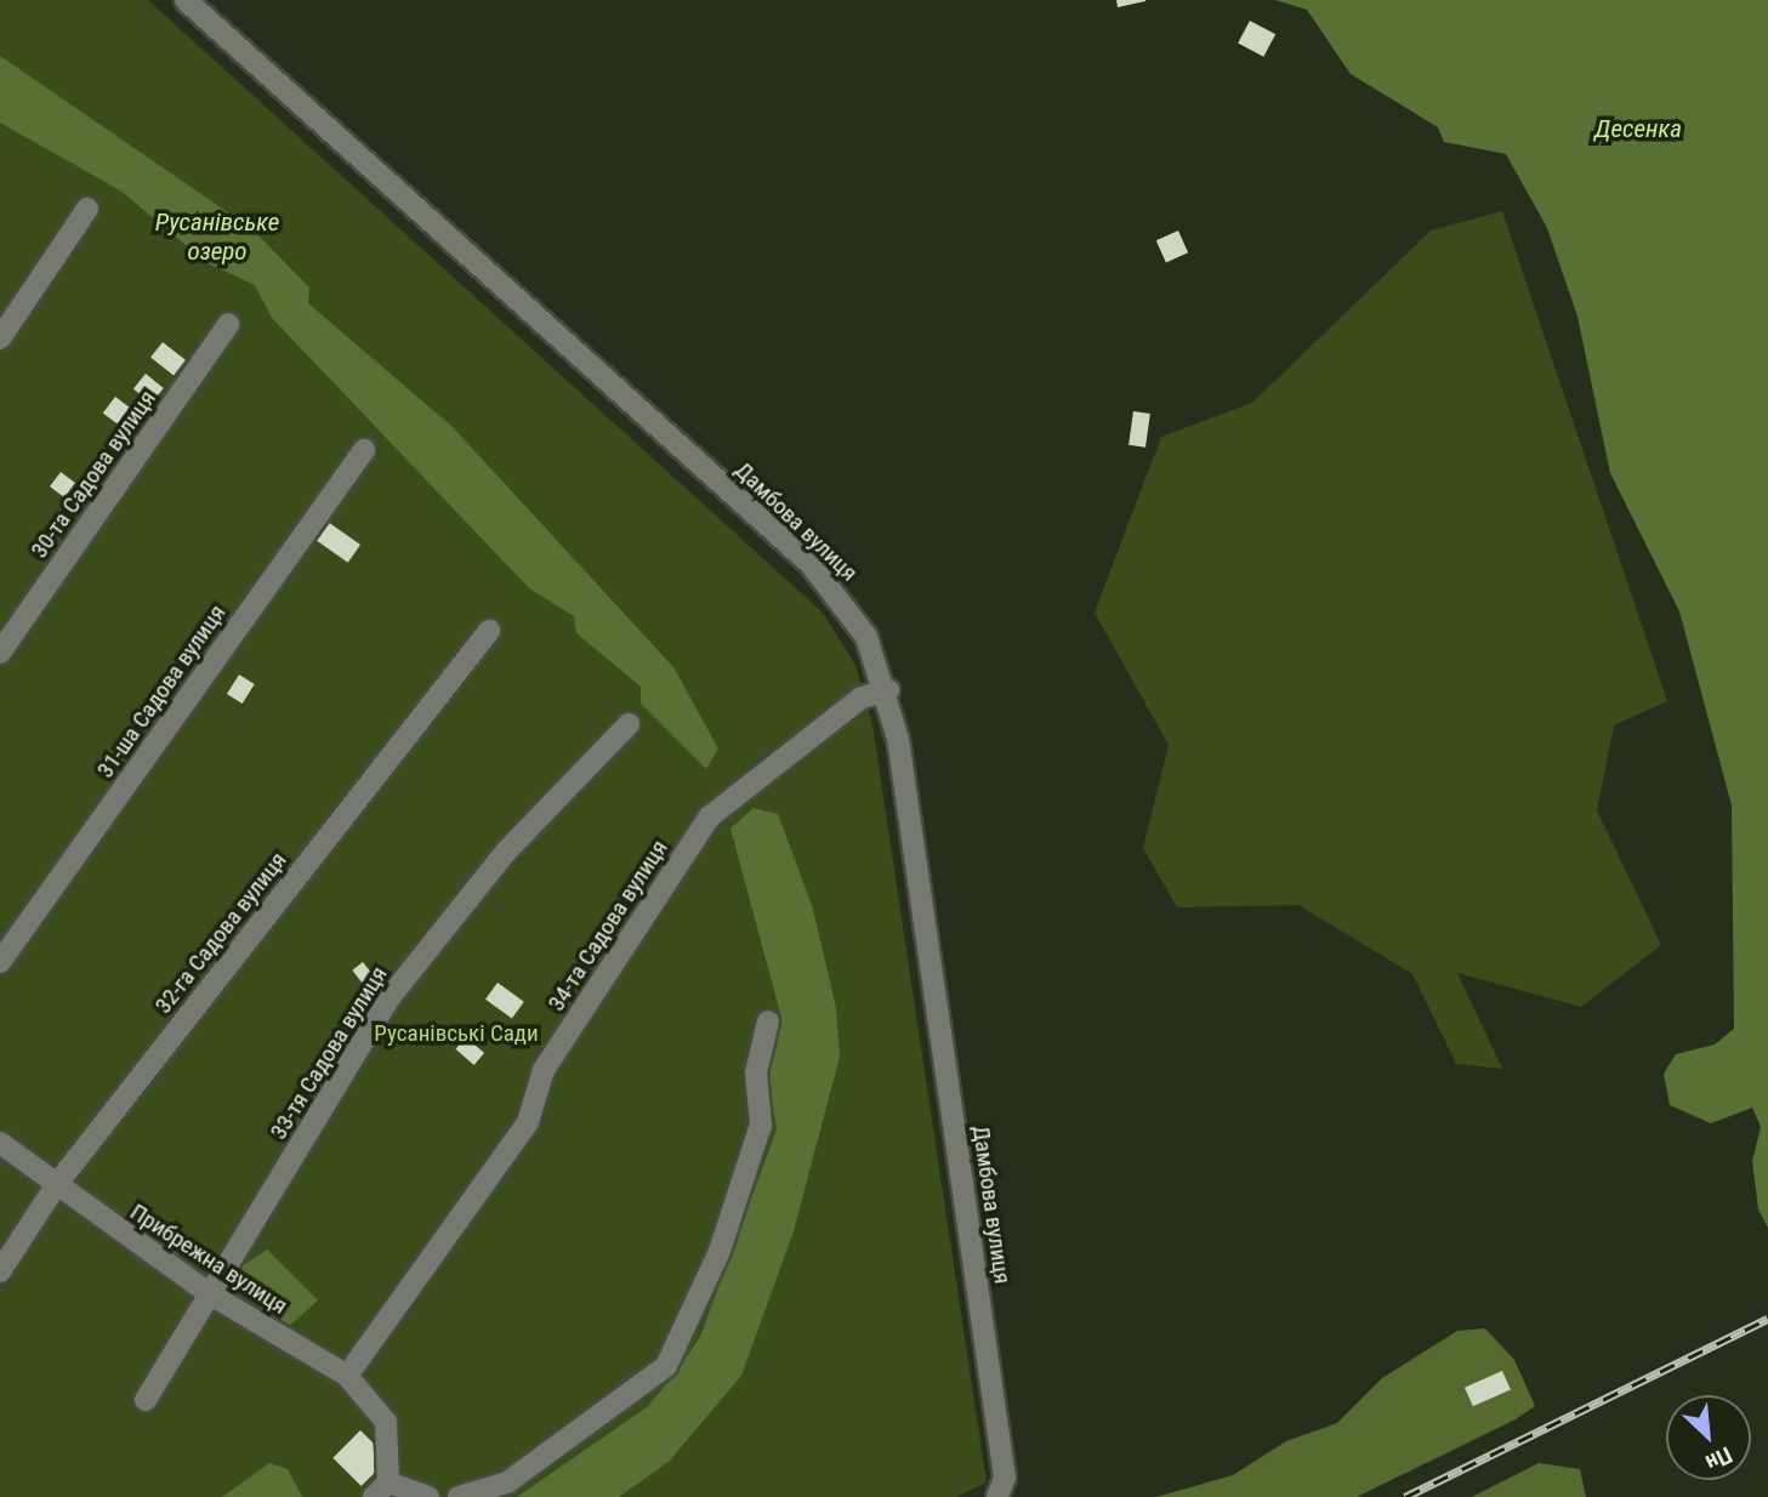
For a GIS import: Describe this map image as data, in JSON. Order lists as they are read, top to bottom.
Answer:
{
  "streets": {
    "street": [
      "30-та Садова вулиця",
      "Дамбова вулиця",
      "31-ша Садова вулиця",
      "34-та Садова вулиця",
      "32-га Садова вулиця",
      "33-тя Садова вулиця",
      "Прибрежна вулиця"
    ]
  },
  "crossings": [
    ["Дамбова вулиця", "34-та Садова вулиця"],
    ["34-та Садова вулиця", "Прибрежна вулиця"],
    ["32-га Садова вулиця", "Прибрежна вулиця"],
    ["33-тя Садова вулиця", "Прибрежна вулиця"]
  ],
  "water": ["Десенка", "Русанівське озеро"],
  "parks": ["Русанівські Сади"],
  "north": "bottom right"
}
